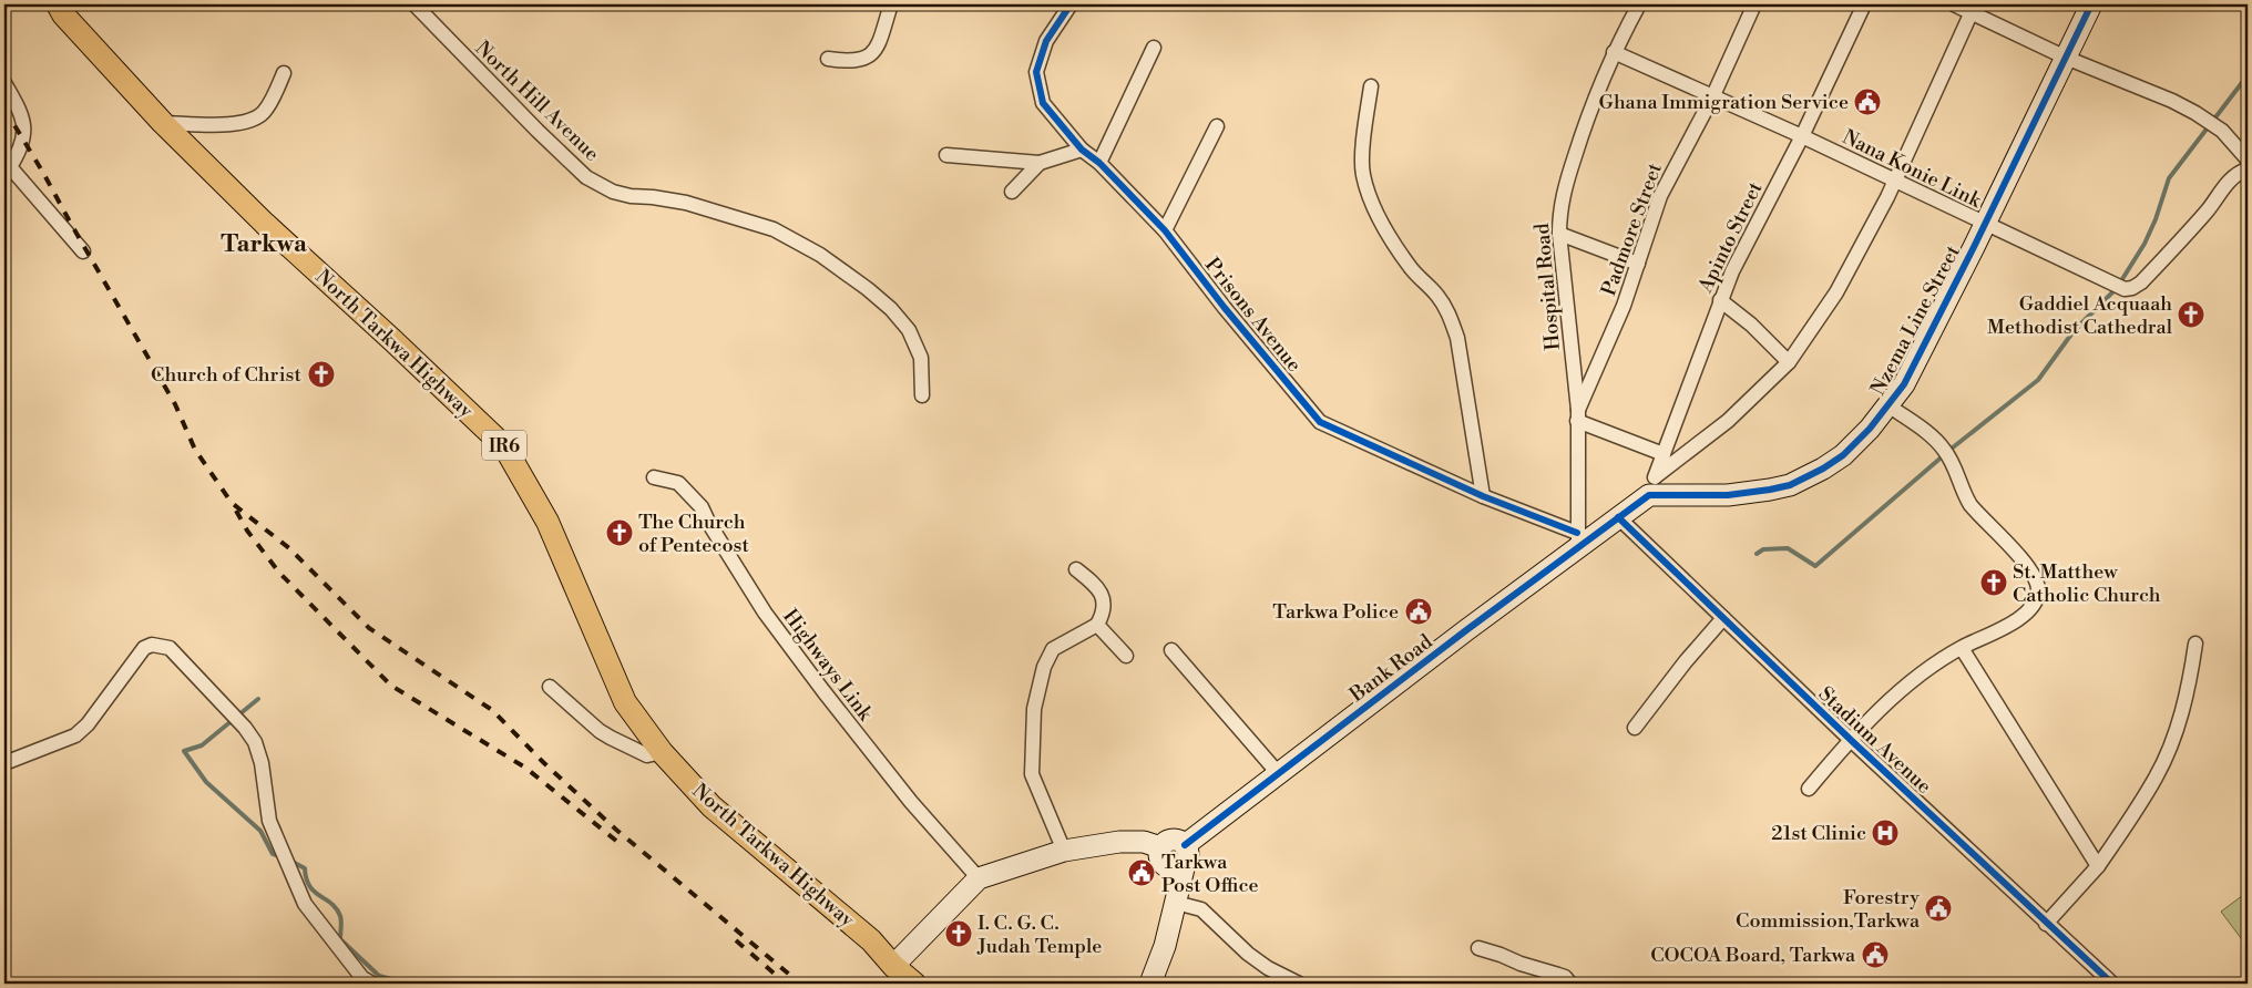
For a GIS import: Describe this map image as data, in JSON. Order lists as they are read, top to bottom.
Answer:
{
  "streets": {
    "main road": ["North Tarkwa Highway", "IR6"],
    "street": [
      "North Hill Avenue",
      "Nana Konie Link",
      "Padmore Street",
      "Apinto Street",
      "Hospital Road",
      "Prisons Avenue",
      "Nzema Line Street",
      "Highways Link",
      "Bank Road",
      "Stadium Avenue"
    ]
  },
  "crossings": [
    ["Nana Konie Link", "Padmore Street"],
    ["Nana Konie Link", "Apinto Street"],
    ["Nana Konie Link", "Hospital Road"],
    ["Nana Konie Link", "Nzema Line Street"],
    ["Padmore Street", "Hospital Road"],
    ["Apinto Street", "Nzema Line Street"],
    ["Hospital Road", "Prisons Avenue"],
    ["Hospital Road", "Bank Road"],
    ["Prisons Avenue", "Bank Road"],
    ["Bank Road", "Stadium Avenue"]
  ],
  "districts": ["Tarkwa"],
  "places": {
    "public building": [
      "Ghana Immigration Service",
      "Tarkwa Police",
      "Tarkwa Post Office",
      "Forestry Commission,Tarkwa",
      "COCOA Board, Tarkwa"
    ],
    "church": [
      "Gaddiel Acquaah Methodist Cathedral",
      "Church of Christ",
      "The Church of Pentecost",
      "St. Matthew Catholic Church",
      "I. C. G. C. Judah Temple"
    ],
    "hospital": ["21st Clinic"]
  }
}
